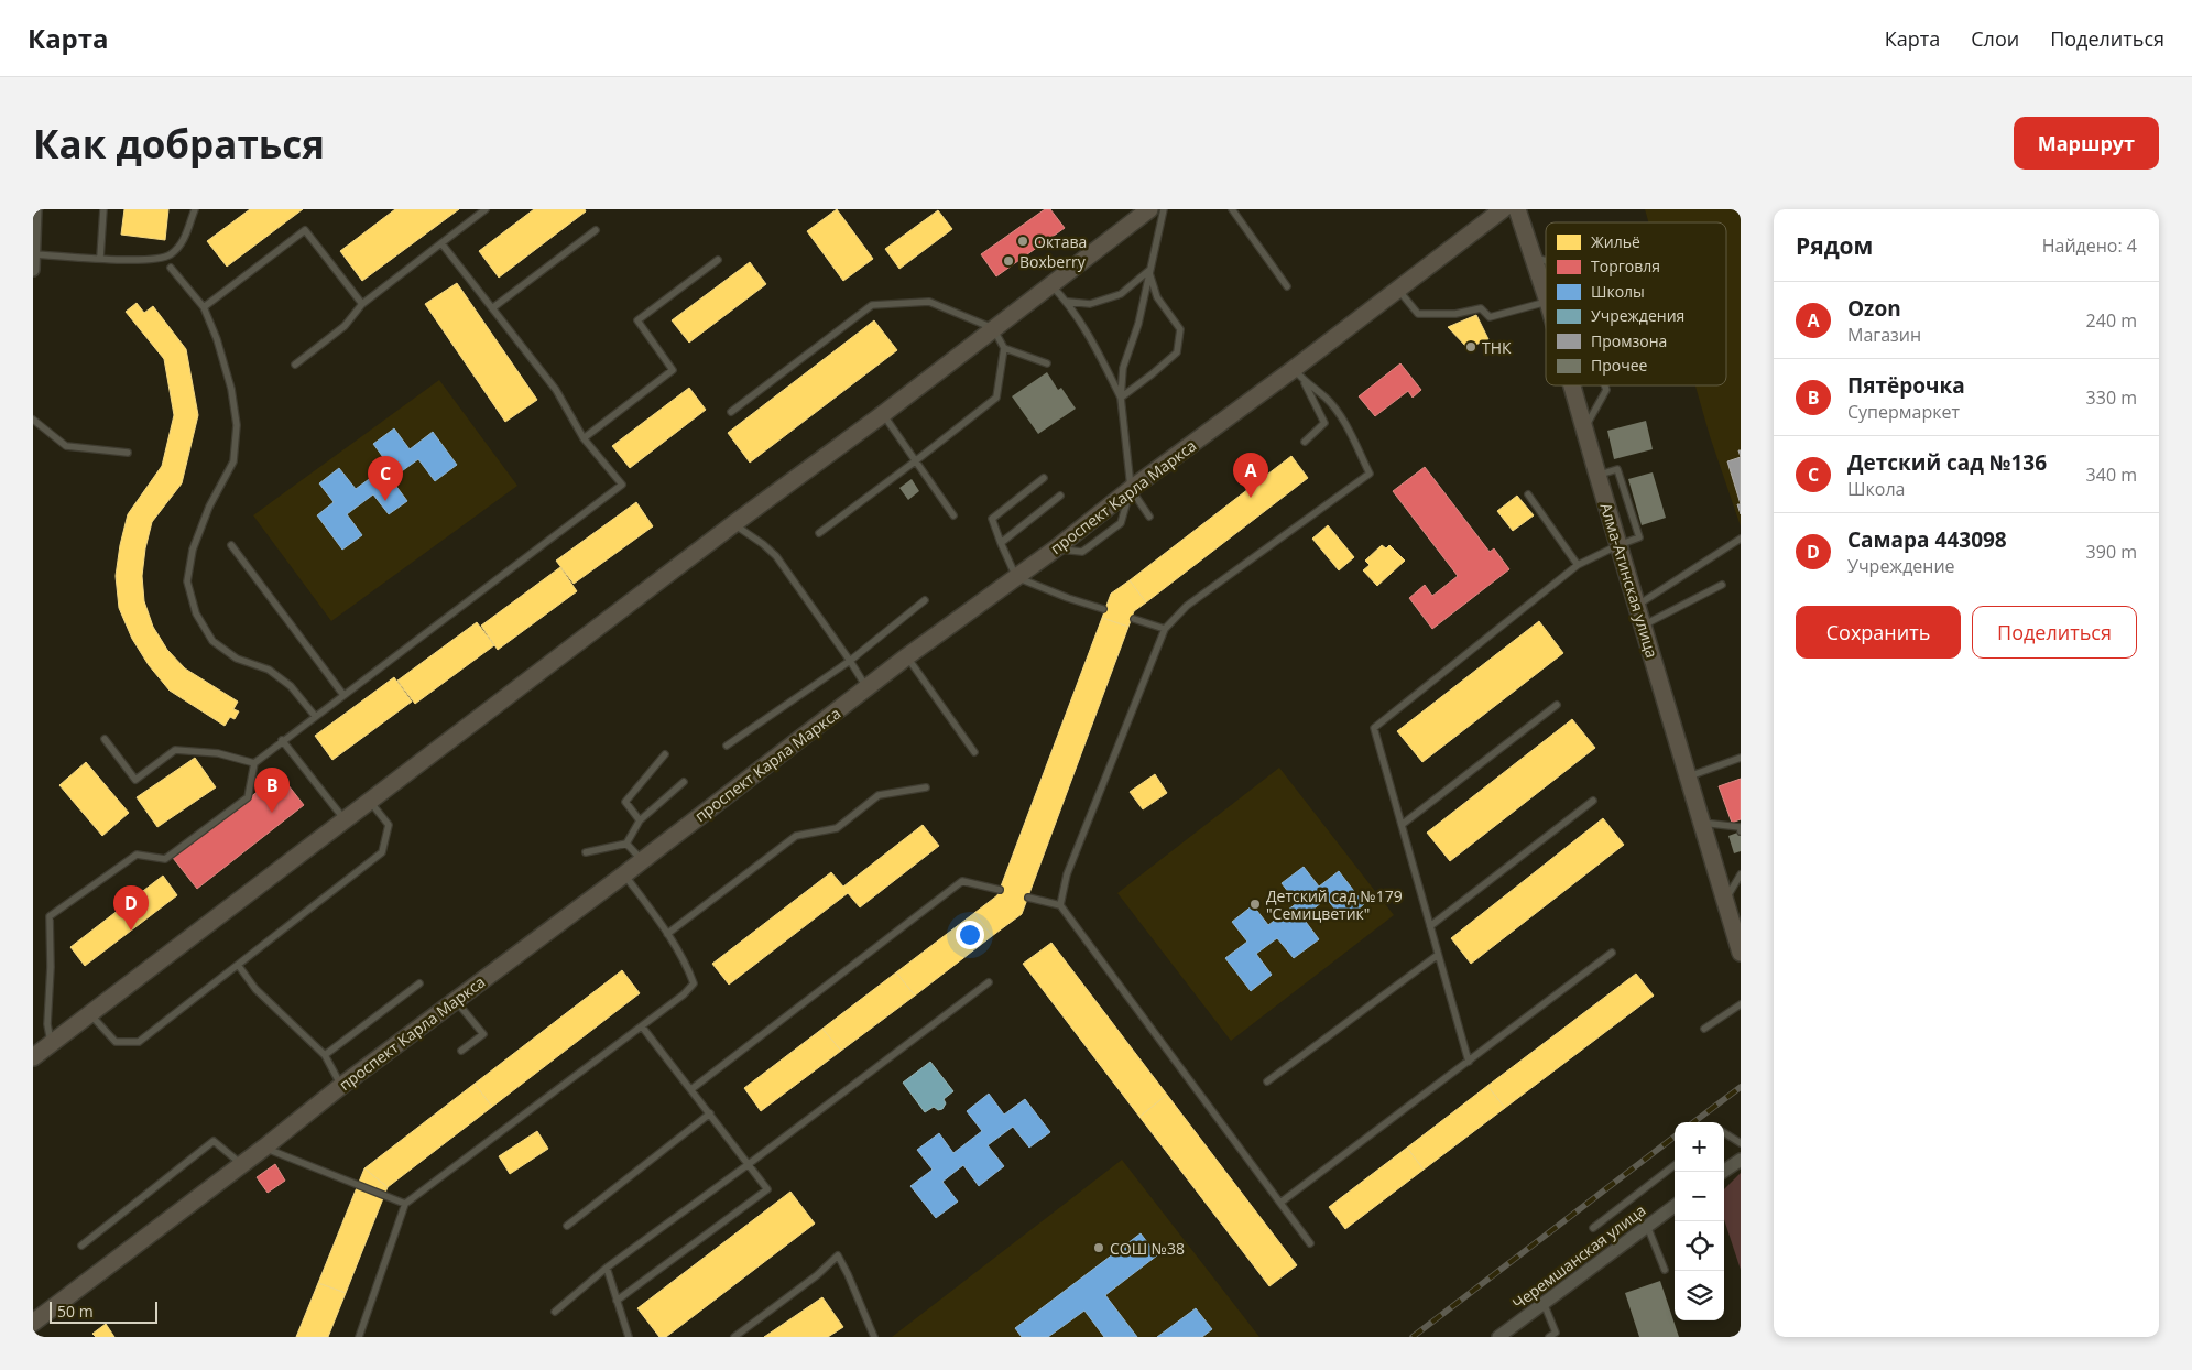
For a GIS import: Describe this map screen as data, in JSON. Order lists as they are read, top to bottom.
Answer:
{
  "streets": {
    "main road": ["проспект Карла Маркса", "Алма-Атинская улица"],
    "street": ["Черемшанская улица"]
  },
  "places": [
    "Октава",
    "Boxberry",
    "ТНК",
    "Детский сад №179 \"Семицветик\"",
    "СОШ №38"
  ],
  "legend": [
    "Жильё",
    "Торговля",
    "Школы",
    "Учреждения",
    "Промзона",
    "Прочее"
  ],
  "scale_bar": "50 m",
  "page": {
    "header": "Карта",
    "nav": ["Карта", "Слои", "Поделиться"],
    "buttons": [
      "Маршрут",
      ["Сохранить", "Поделиться"]
    ],
    "title": "Как добраться",
    "heading": ["Рядом", "Найдено: 4"],
    "list": [
      {
        "mark": "A",
        "name": "Ozon",
        "note": "Магазин",
        "value": "240 m"
      },
      {
        "mark": "B",
        "name": "Пятёрочка",
        "note": "Супермаркет",
        "value": "330 m"
      },
      {
        "mark": "C",
        "name": "Детский сад №136",
        "note": "Школа",
        "value": "340 m"
      },
      {
        "mark": "D",
        "name": "Самара 443098",
        "note": "Учреждение",
        "value": "390 m"
      }
    ],
    "pins": [
      "A",
      "C",
      "B",
      "D"
    ],
    "map_buttons": ["+", "−"],
    "scale": "50 m"
  }
}
